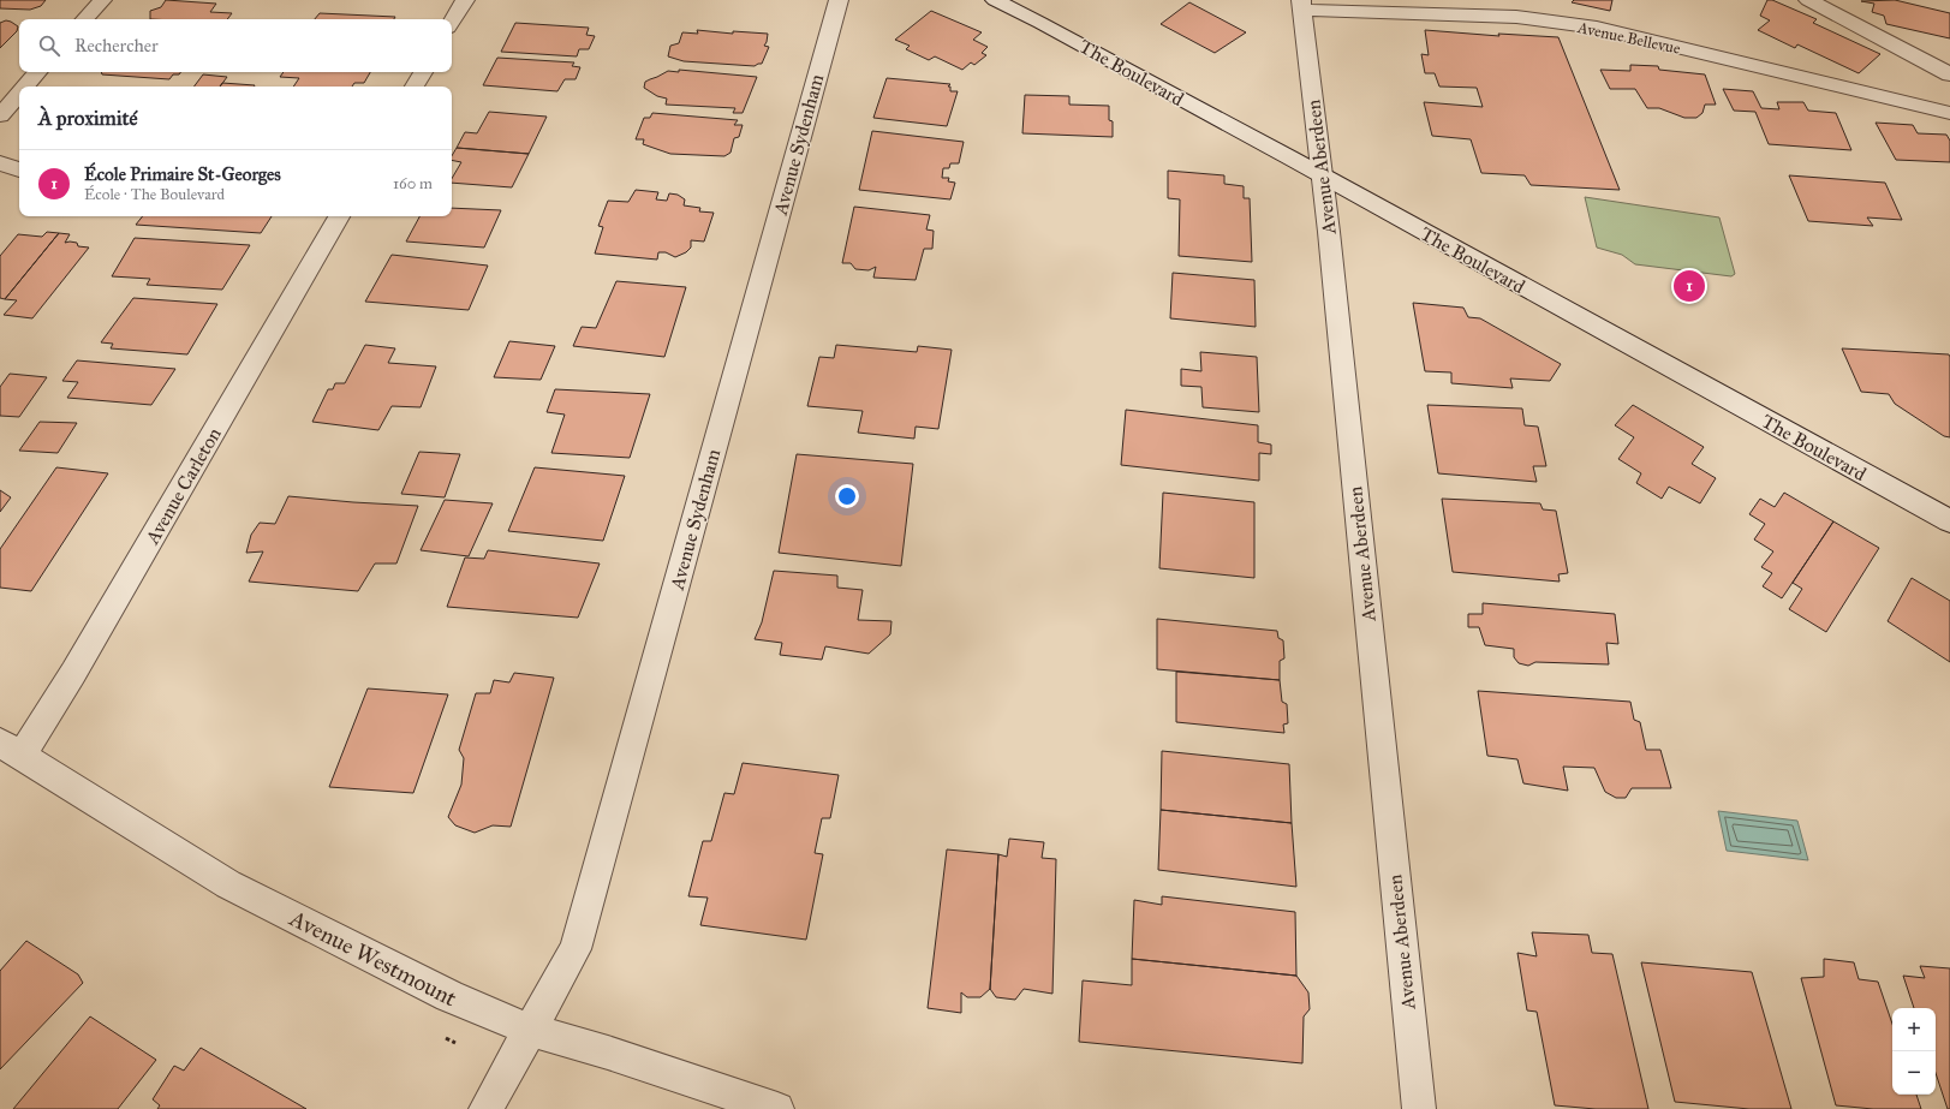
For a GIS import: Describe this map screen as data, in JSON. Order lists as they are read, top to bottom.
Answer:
{
  "streets": {
    "street": [
      "Avenue Bellevue",
      "The Boulevard",
      "Avenue Sydenham",
      "Avenue Aberdeen",
      "Avenue Carleton",
      "Avenue Westmount"
    ]
  },
  "crossings": [
    ["Avenue Bellevue", "Avenue Aberdeen"],
    ["The Boulevard", "Avenue Aberdeen"],
    ["Avenue Sydenham", "Avenue Westmount"],
    ["Avenue Carleton", "Avenue Westmount"]
  ],
  "page": {
    "search": "Rechercher",
    "heading": "À proximité",
    "list": [
      {
        "mark": "1",
        "name": "École Primaire St-Georges",
        "note": "École · The Boulevard",
        "value": "160 m"
      }
    ],
    "pins": "1",
    "map_buttons": ["+", "−"]
  }
}
